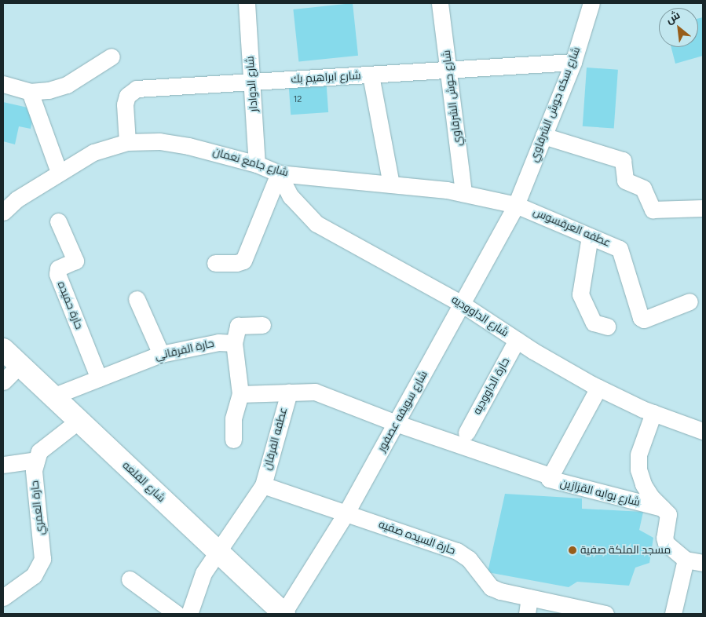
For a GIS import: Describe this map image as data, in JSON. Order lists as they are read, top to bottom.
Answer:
{
  "streets": {
    "main road": ["شارع القلعه"],
    "street": [
      "شارع ابراهيم بك",
      "شارع الدوادار",
      "شارع حوش الشرقاوي",
      "شارع سكه حوش الشرقاوي",
      "شارع جامع نعمان",
      "عطفه العرقسوس",
      "حارة حميده",
      "شارع الداووديه",
      "حارة الفرقاني",
      "حارة الداووديه",
      "شارع سويقه عصفور",
      "عطفه الفرقان",
      "شارع بوابه القزازين",
      "حارة العمري",
      "حارة السيده صفيه"
    ]
  },
  "crossings": [
    ["شارع ابراهيم بك", "شارع الدوادار"],
    ["شارع ابراهيم بك", "شارع حوش الشرقاوي"],
    ["شارع ابراهيم بك", "شارع سكه حوش الشرقاوي"],
    ["شارع ابراهيم بك", "شارع جامع نعمان"],
    ["شارع الدوادار", "شارع جامع نعمان"],
    ["شارع حوش الشرقاوي", "شارع جامع نعمان"],
    ["شارع سكه حوش الشرقاوي", "شارع جامع نعمان"],
    ["شارع سكه حوش الشرقاوي", "عطفه العرقسوس"],
    ["شارع سكه حوش الشرقاوي", "شارع سويقه عصفور"],
    ["شارع جامع نعمان", "عطفه العرقسوس"],
    ["شارع جامع نعمان", "شارع الداووديه"],
    ["شارع جامع نعمان", "شارع سويقه عصفور"],
    ["عطفه العرقسوس", "شارع سويقه عصفور"],
    ["حارة حميده", "حارة الفرقاني"],
    ["شارع الداووديه", "حارة الداووديه"],
    ["شارع الداووديه", "شارع سويقه عصفور"],
    ["شارع الداووديه", "شارع بوابه القزازين"],
    ["حارة الفرقاني", "شارع القلعه"],
    ["شارع سويقه عصفور", "شارع القلعه"],
    ["شارع سويقه عصفور", "حارة السيده صفيه"],
    ["عطفه الفرقان", "حارة السيده صفيه"]
  ],
  "places": ["مسجد الملكة صفية"],
  "house_numbers": ["12"],
  "north": "top left"
}
